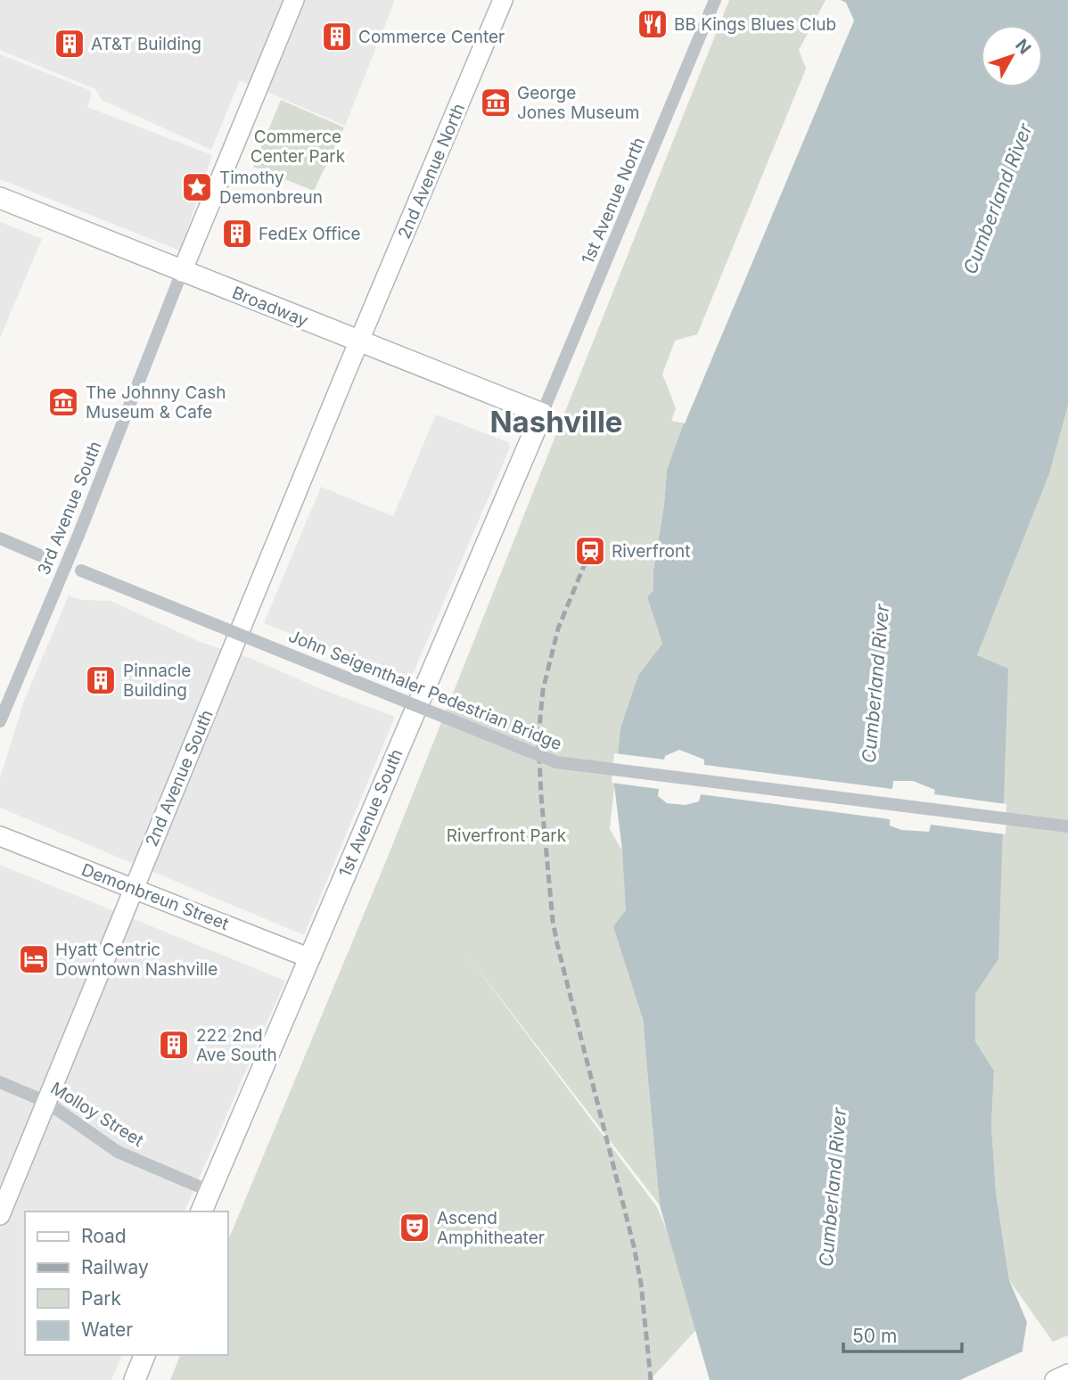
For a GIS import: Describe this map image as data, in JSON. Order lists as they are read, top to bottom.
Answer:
{
  "streets": {
    "main road": ["Broadway", "1st Avenue South"],
    "street": [
      "2nd Avenue North",
      "1st Avenue North",
      "3rd Avenue South",
      "John Seigenthaler Pedestrian Bridge",
      "2nd Avenue South",
      "Demonbreun Street",
      "Molloy Street"
    ]
  },
  "crossings": [
    ["2nd Avenue North", "Broadway"],
    ["2nd Avenue North", "2nd Avenue South"],
    ["1st Avenue North", "Broadway"],
    ["1st Avenue North", "1st Avenue South"],
    ["Broadway", "3rd Avenue South"],
    ["Broadway", "2nd Avenue South"],
    ["Broadway", "1st Avenue South"],
    ["2nd Avenue South", "Demonbreun Street"],
    ["2nd Avenue South", "Molloy Street"],
    ["1st Avenue South", "Demonbreun Street"],
    ["1st Avenue South", "Molloy Street"]
  ],
  "districts": ["Nashville"],
  "water": ["Cumberland River"],
  "parks": ["Commerce Center Park", "Riverfront Park"],
  "places": {
    "restaurant": ["BB Kings Blues Club"],
    "building": [
      "Commerce Center",
      "AT&T Building",
      "FedEx Office",
      "Pinnacle Building",
      "222 2nd Ave South"
    ],
    "museum": ["George Jones Museum", "The Johnny Cash Museum & Cafe"],
    "place": ["Timothy Demonbreun"],
    "station": ["Riverfront"],
    "hotel": ["Hyatt Centric Downtown Nashville"],
    "theatre": ["Ascend Amphitheater"]
  },
  "legend": [
    "Road",
    "Railway",
    "Park",
    "Water"
  ],
  "scale_bar": "50 m",
  "north": "top right"
}
